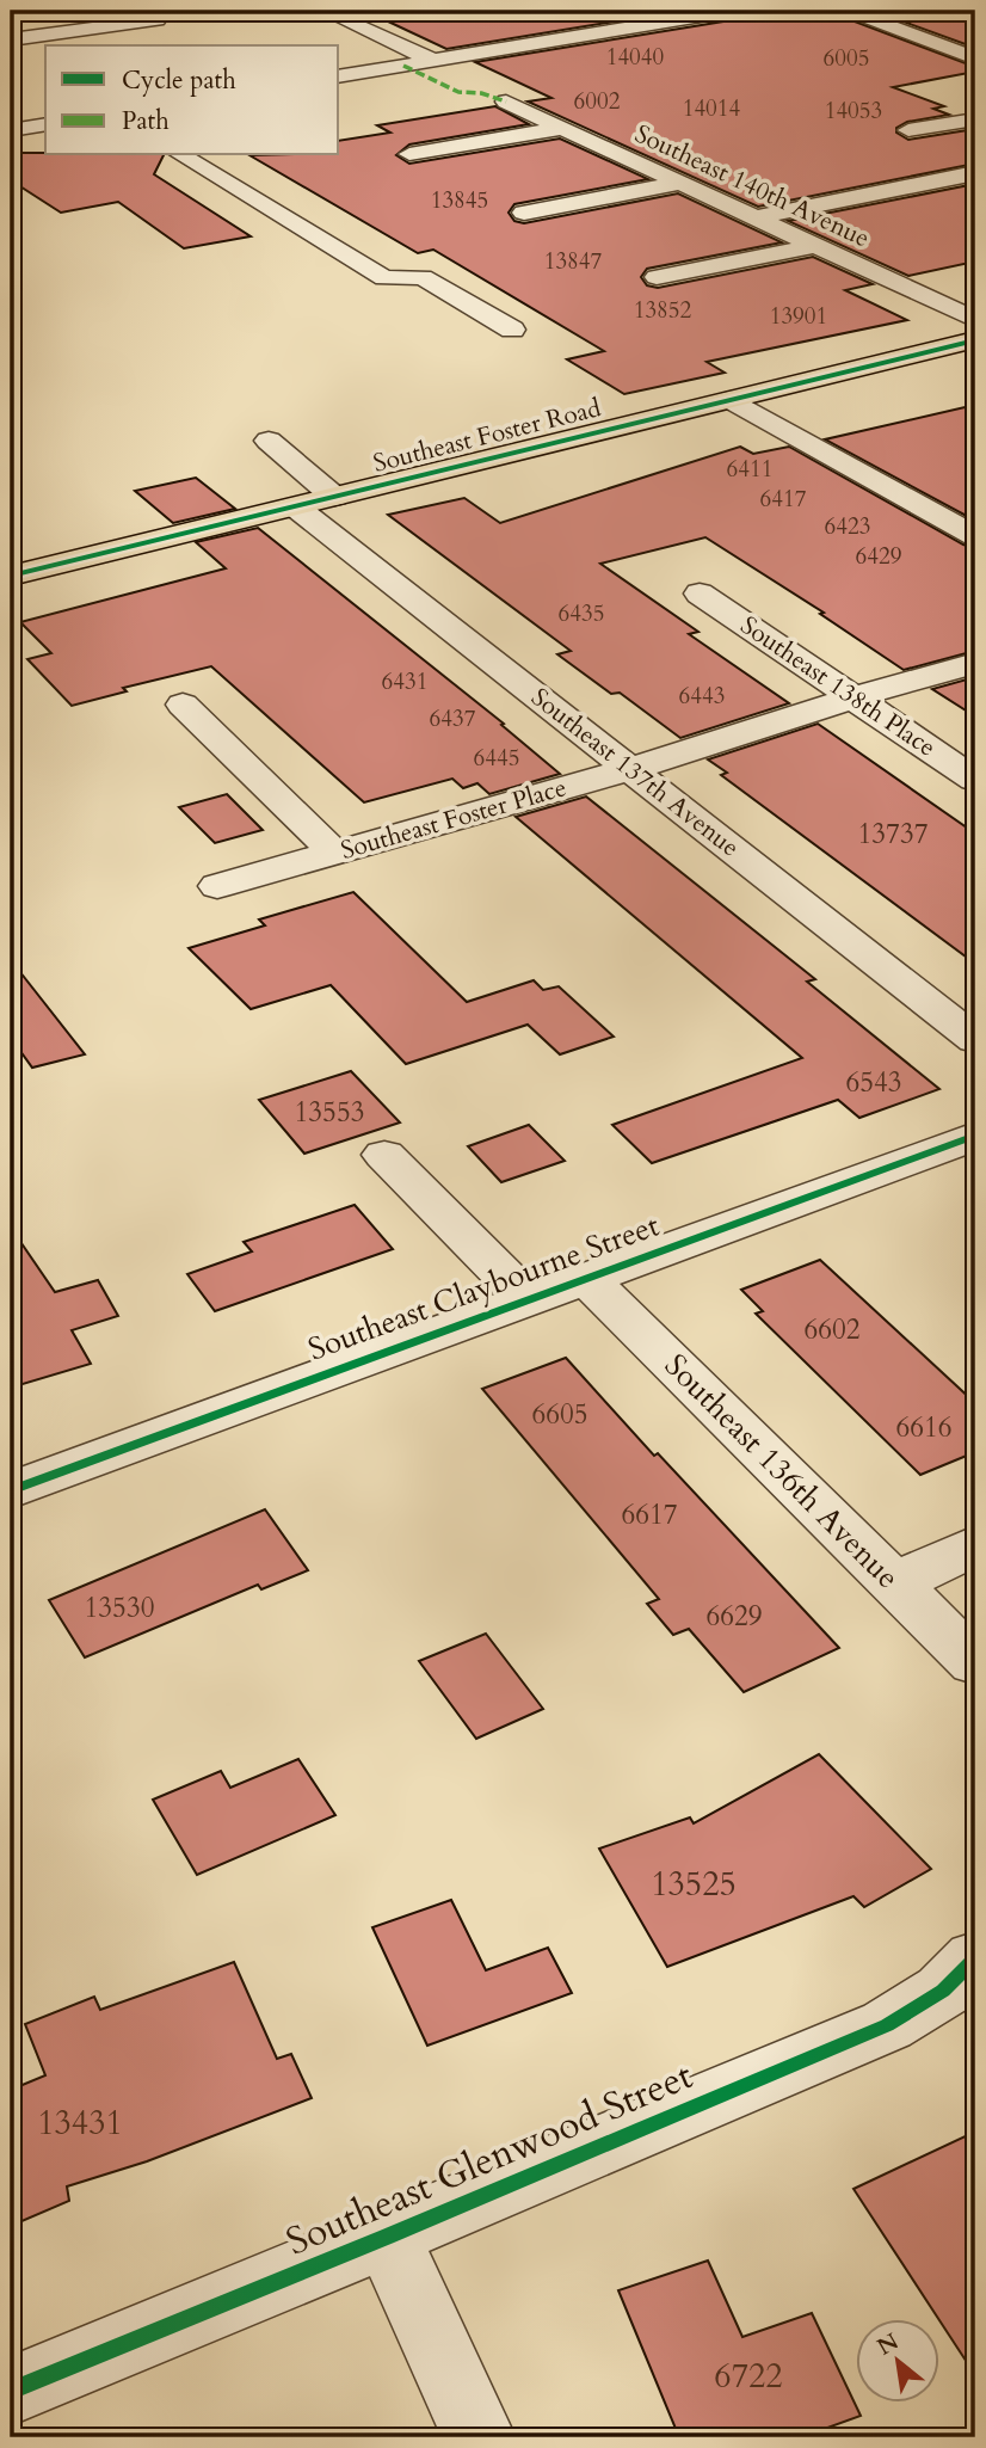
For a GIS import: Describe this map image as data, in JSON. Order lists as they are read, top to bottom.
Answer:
{
  "streets": {
    "main road": ["Southeast Foster Road"],
    "street": [
      "Southeast 140th Avenue",
      "Southeast 138th Place",
      "Southeast 137th Avenue",
      "Southeast Foster Place",
      "Southeast Claybourne Street",
      "Southeast 136th Avenue",
      "Southeast Glenwood Street"
    ]
  },
  "crossings": [
    ["Southeast Foster Road", "Southeast 137th Avenue"],
    ["Southeast 138th Place", "Southeast Foster Place"],
    ["Southeast 137th Avenue", "Southeast Foster Place"],
    ["Southeast Claybourne Street", "Southeast 136th Avenue"]
  ],
  "house_numbers": [
    "14040",
    "6005",
    "6002",
    "14014",
    "14053",
    "13845",
    "13847",
    "13852",
    "13901",
    "6411",
    "6417",
    "6423",
    "6429",
    "6435",
    "6431",
    "6443",
    "6437",
    "6445",
    "13737",
    "6543",
    "13553",
    "6602",
    "6605",
    "6616",
    "6617",
    "13530",
    "6629",
    "13525",
    "13431",
    "6722"
  ],
  "legend": ["Cycle path", "Path"],
  "north": "top left"
}
